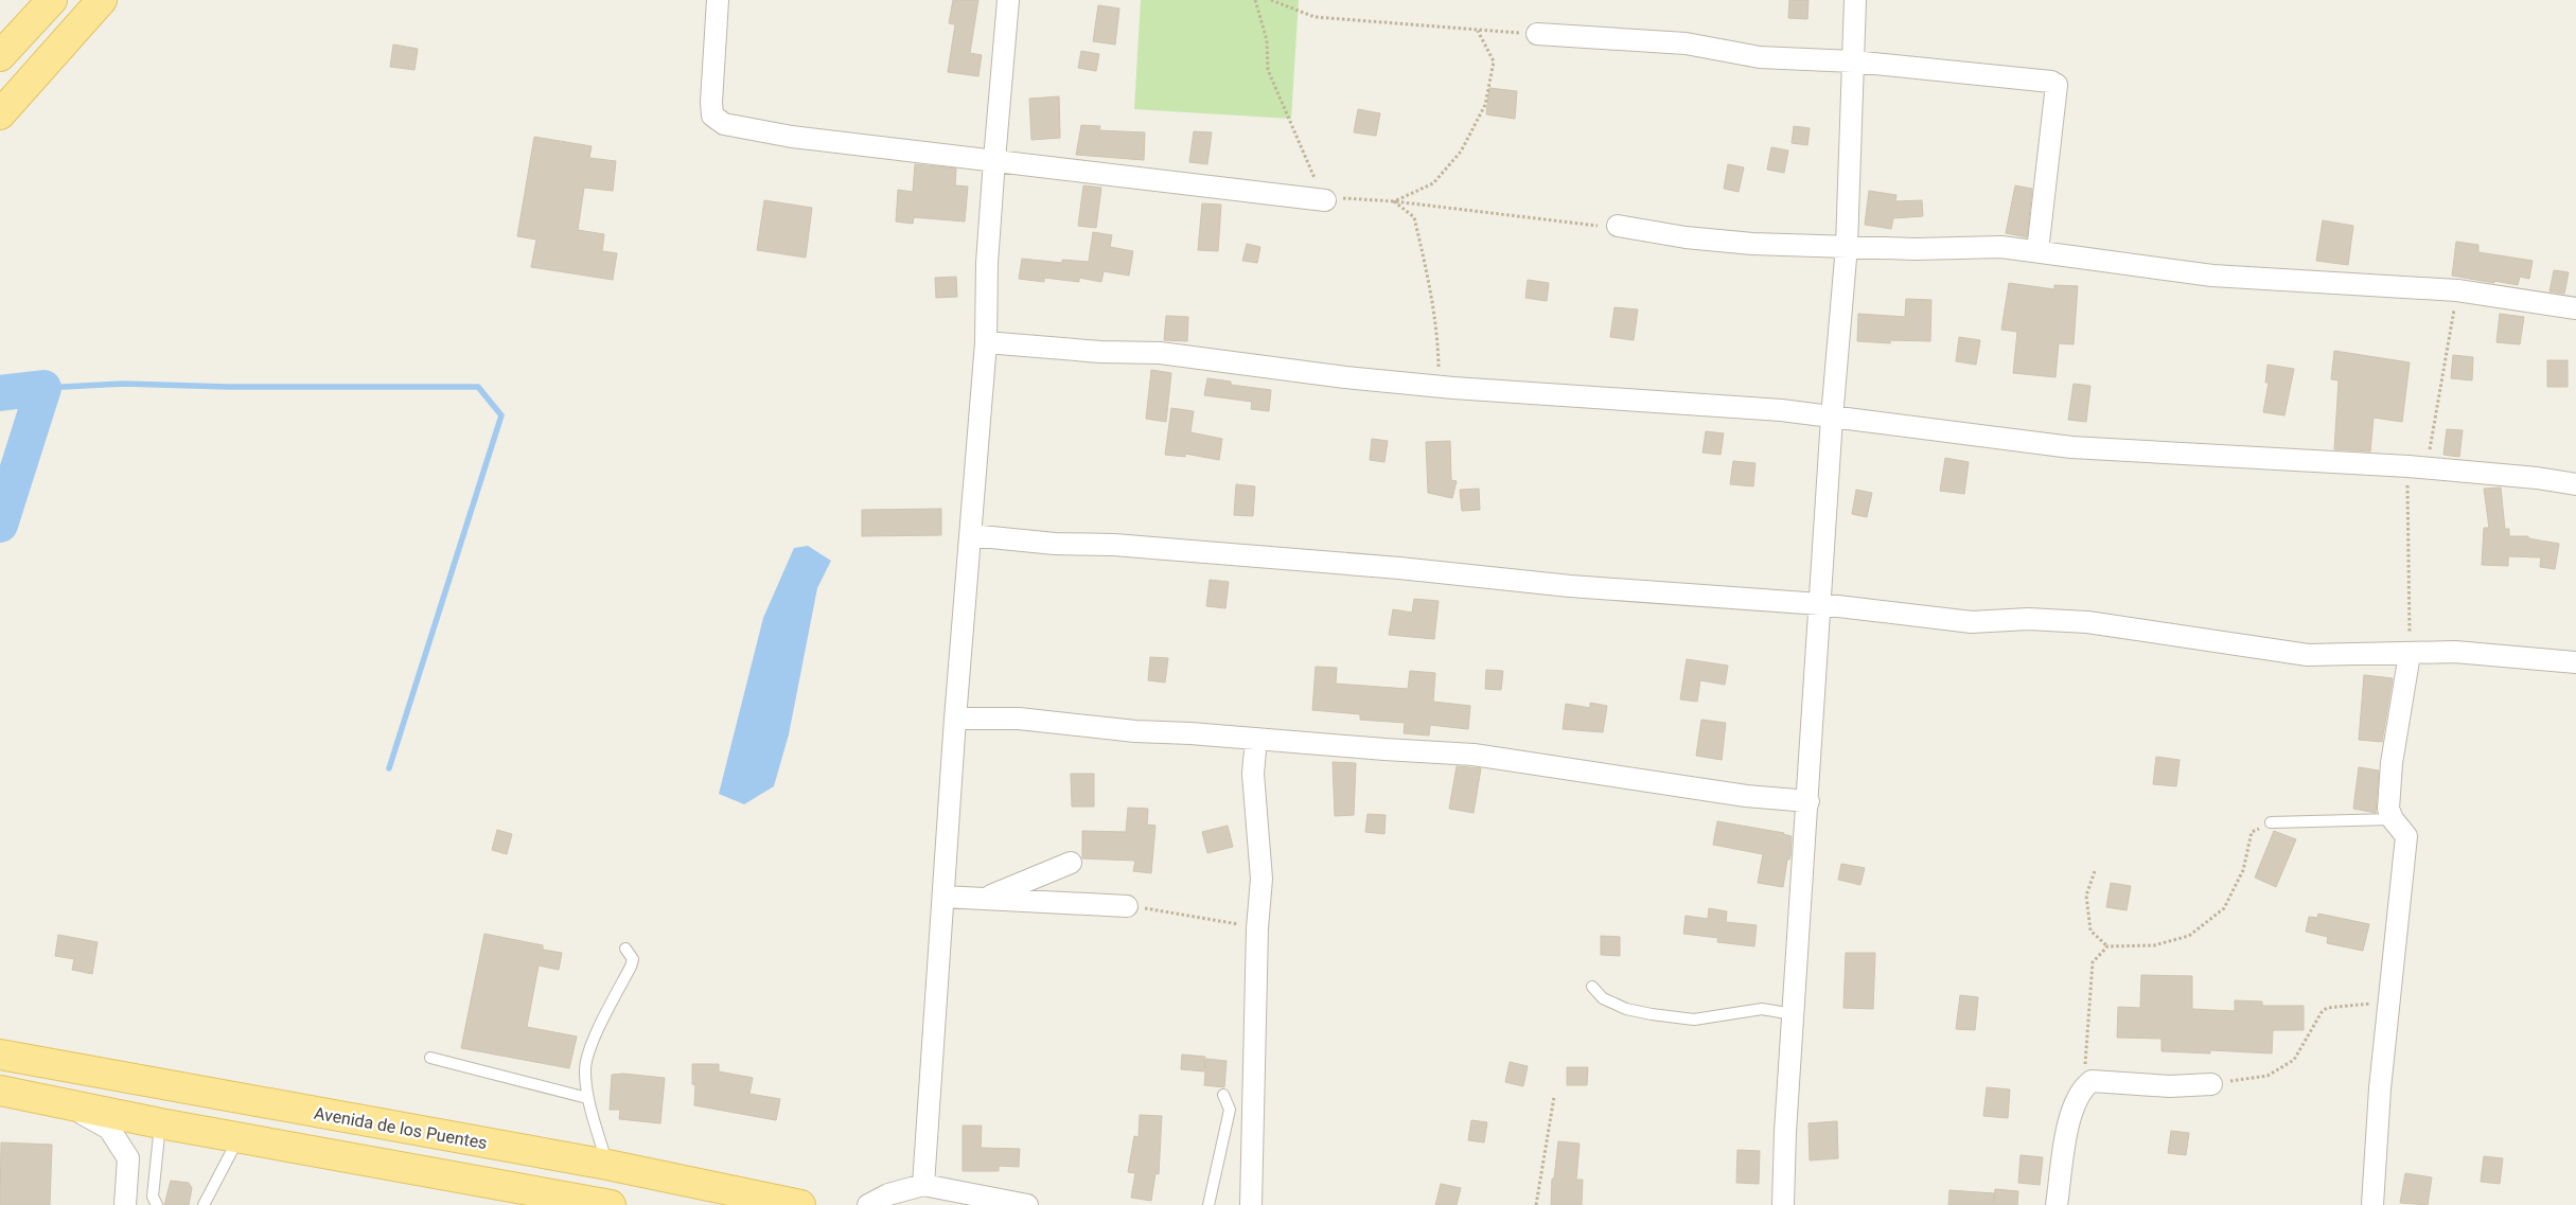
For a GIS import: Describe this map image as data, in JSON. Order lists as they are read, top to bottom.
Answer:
{
  "streets": {
    "main road": ["Avenida de los Puentes"]
  }
}
